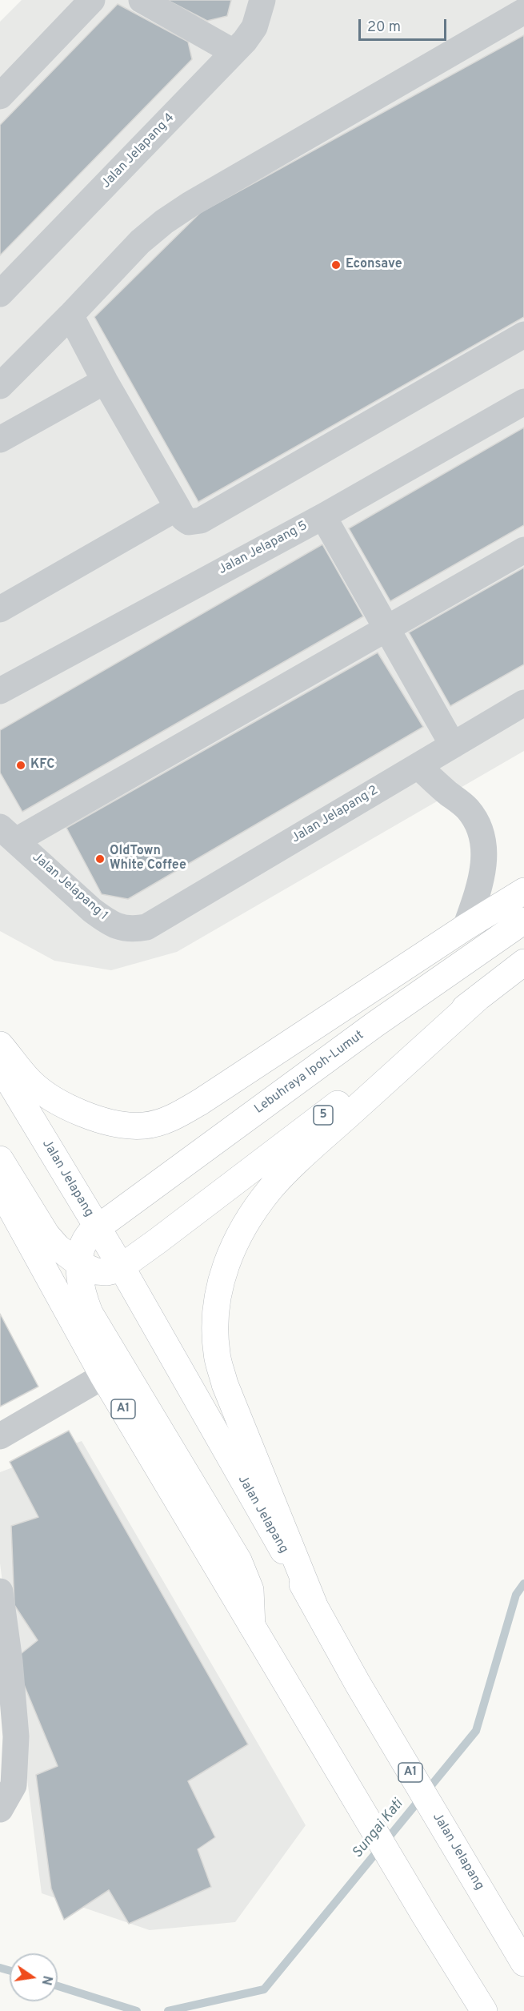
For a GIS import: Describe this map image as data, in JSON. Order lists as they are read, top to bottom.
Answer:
{
  "streets": {
    "main road": [
      "Lebuhraya Ipoh-Lumut",
      "5",
      "Jalan Jelapang",
      "A1"
    ],
    "street": [
      "Jalan Jelapang 4",
      "Jalan Jelapang 5",
      "Jalan Jelapang 2",
      "Jalan Jelapang 1"
    ]
  },
  "crossings": [
    ["Jalan Jelapang 2", "Jalan Jelapang 1"],
    ["Lebuhraya Ipoh-Lumut", "5"],
    ["Lebuhraya Ipoh-Lumut", "Jalan Jelapang"],
    ["Lebuhraya Ipoh-Lumut", "A1"],
    ["5", "Jalan Jelapang"]
  ],
  "water": ["Sungai Kati"],
  "places": ["Econsave", "KFC", "OldTown White Coffee"],
  "scale_bar": "20 m",
  "north": "right"
}
